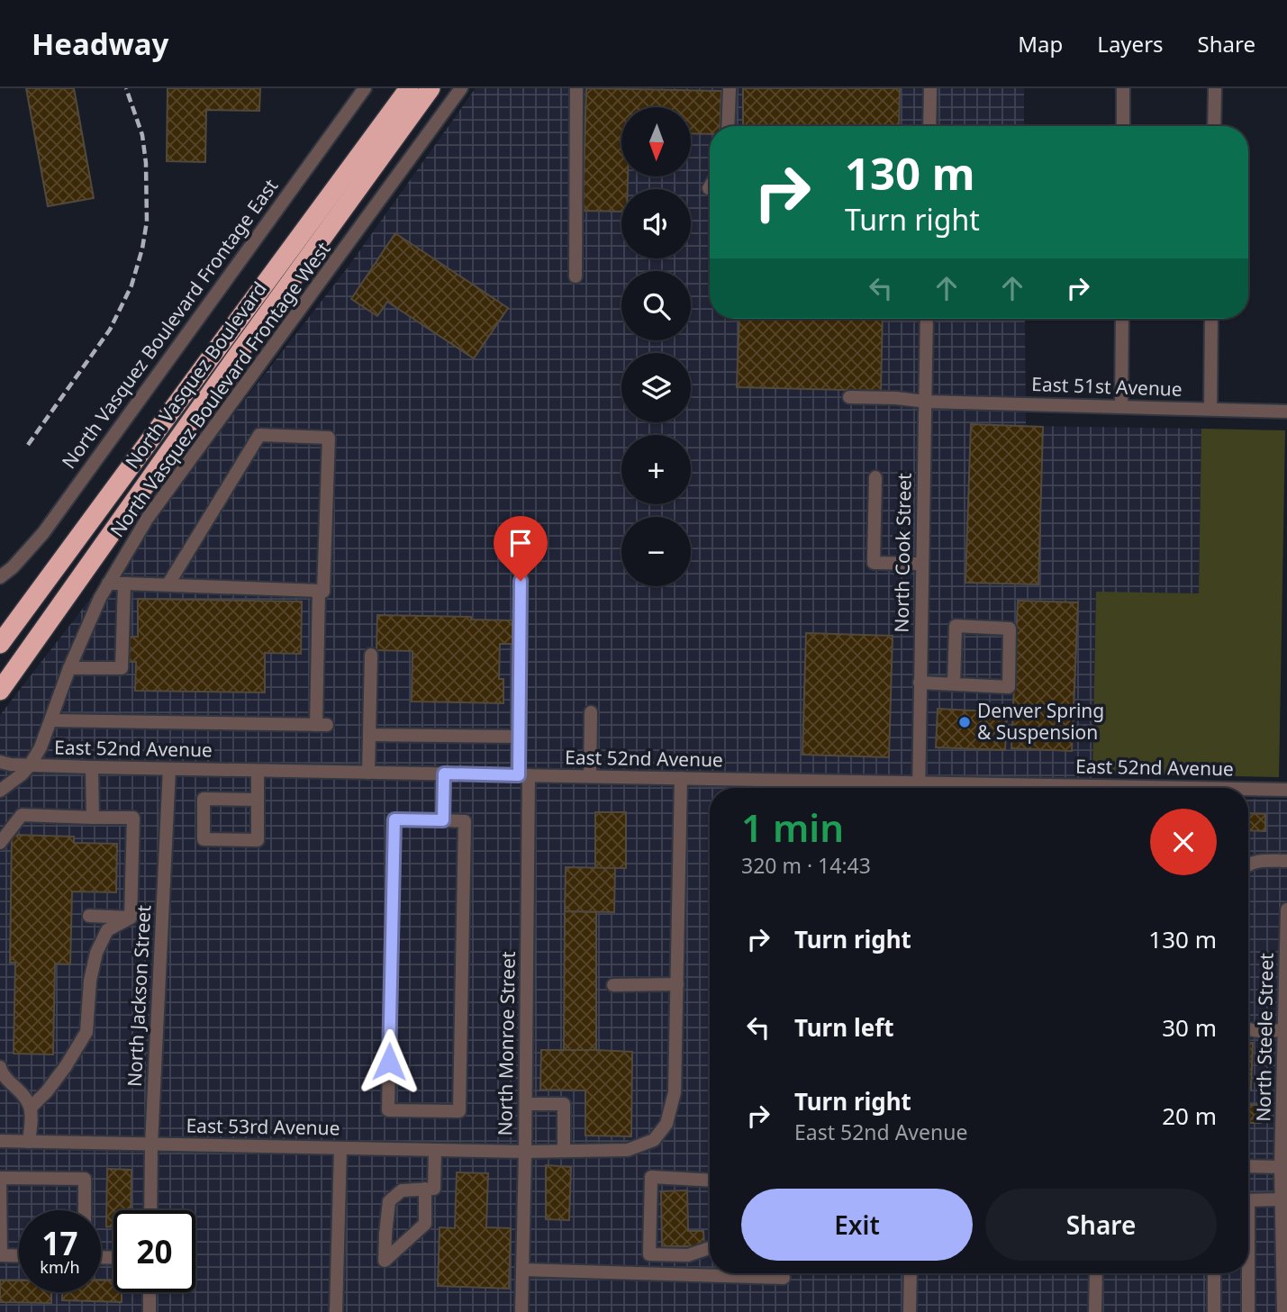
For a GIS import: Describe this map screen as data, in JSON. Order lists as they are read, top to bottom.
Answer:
{
  "streets": {
    "highway": ["North Vasquez Boulevard"],
    "street": [
      "North Vasquez Boulevard Frontage East",
      "East 51st Avenue",
      "North Vasquez Boulevard Frontage West",
      "North Cook Street",
      "East 52nd Avenue",
      "North Jackson Street",
      "North Steele Street",
      "North Monroe Street",
      "East 53rd Avenue"
    ]
  },
  "crossings": [
    ["East 51st Avenue", "North Cook Street"],
    ["North Vasquez Boulevard Frontage West", "East 52nd Avenue"],
    ["East 52nd Avenue", "North Jackson Street"],
    ["East 52nd Avenue", "North Monroe Street"],
    ["East 52nd Avenue", "East 53rd Avenue"],
    ["North Jackson Street", "East 53rd Avenue"],
    ["North Monroe Street", "East 53rd Avenue"]
  ],
  "places": ["Denver Spring & Suspension"],
  "north": "bottom",
  "page": {
    "header": "Headway",
    "nav": ["Map", "Layers", "Share"],
    "map_buttons": ["+", "−"],
    "turn": ["130 m", "Turn right"],
    "heading": ["1 min", "320 m · 14:43"],
    "list": [
      {
        "name": "Turn right",
        "value": "130 m"
      },
      {
        "name": "Turn left",
        "value": "30 m"
      },
      {
        "name": "Turn right",
        "note": "East 52nd Avenue",
        "value": "20 m"
      }
    ],
    "buttons": ["Exit", "Share"],
    "speed": "17 km/h",
    "limit": "20"
  }
}
